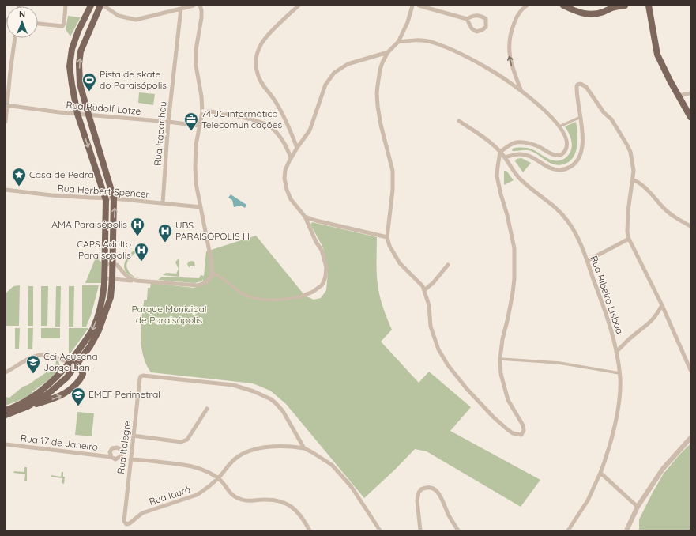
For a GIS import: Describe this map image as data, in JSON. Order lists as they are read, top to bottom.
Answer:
{
  "streets": {
    "street": [
      "Rua Rudolf Lotze",
      "Rua Itapanhau",
      "Rua Herbert Spencer",
      "Rua Ribeiro Lisboa",
      "Rua 17 de Janeiro",
      "Rua Italegre",
      "Rua Iaurá"
    ]
  },
  "crossings": [
    ["Rua Rudolf Lotze", "Rua Itapanhau"],
    ["Rua Itapanhau", "Rua Herbert Spencer"],
    ["Rua Italegre", "Rua Iaurá"]
  ],
  "parks": ["Parque Municipal de Paraisópolis"],
  "places": {
    "sports": ["Pista de skate do Paraisópolis"],
    "office": ["74 JC informática Telecomunicações"],
    "place": ["Casa de Pedra"],
    "hospital": ["AMA Paraisópolis", "UBS PARAISÓPOLIS III", "CAPS Adulto Paraisopolis"],
    "school or university": ["Cei Acucena Jorge Lian", "EMEF Perimetral"]
  },
  "north": "top"
}
